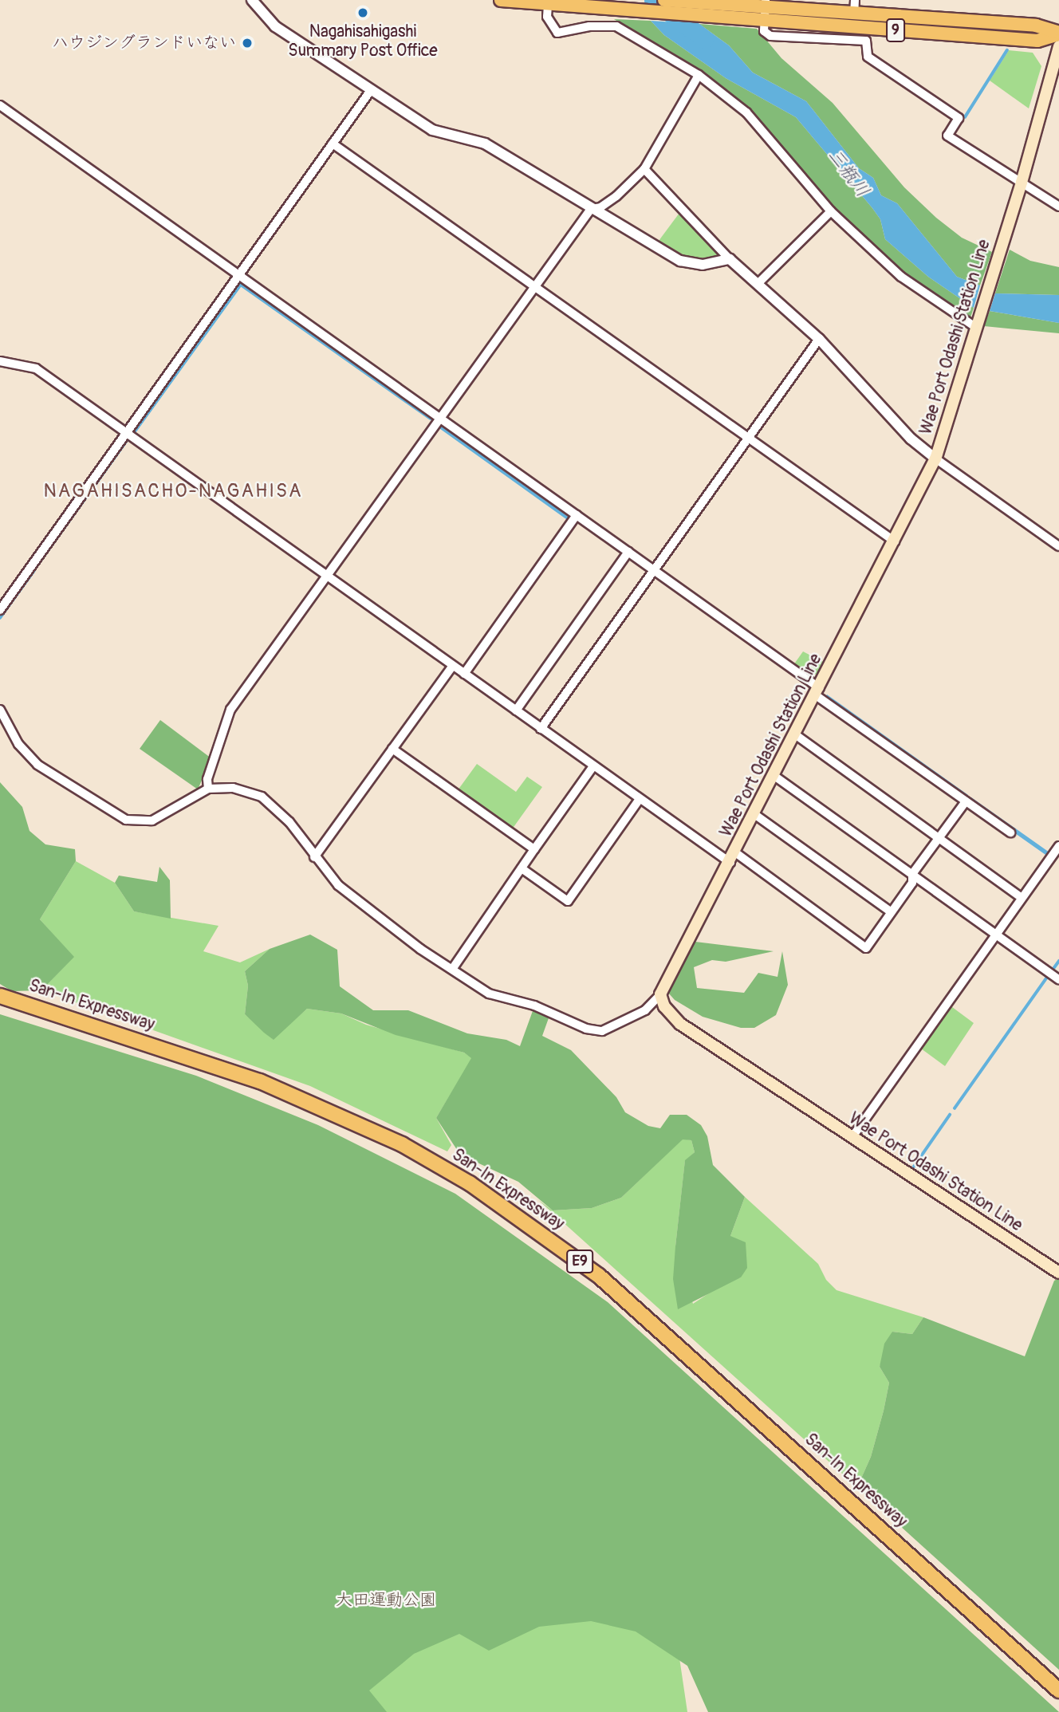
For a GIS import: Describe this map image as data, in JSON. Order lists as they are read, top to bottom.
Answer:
{
  "streets": {
    "highway": ["9", "San-In Expressway", "E9"],
    "main road": ["Wae Port Odashi Station Line"]
  },
  "districts": ["NAGAHISACHO-NAGAHISA"],
  "water": ["三瓶川"],
  "parks": ["大田運動公園"],
  "places": ["Nagahisahigashi Summary Post Office", "ハウジングランドいない"]
}
